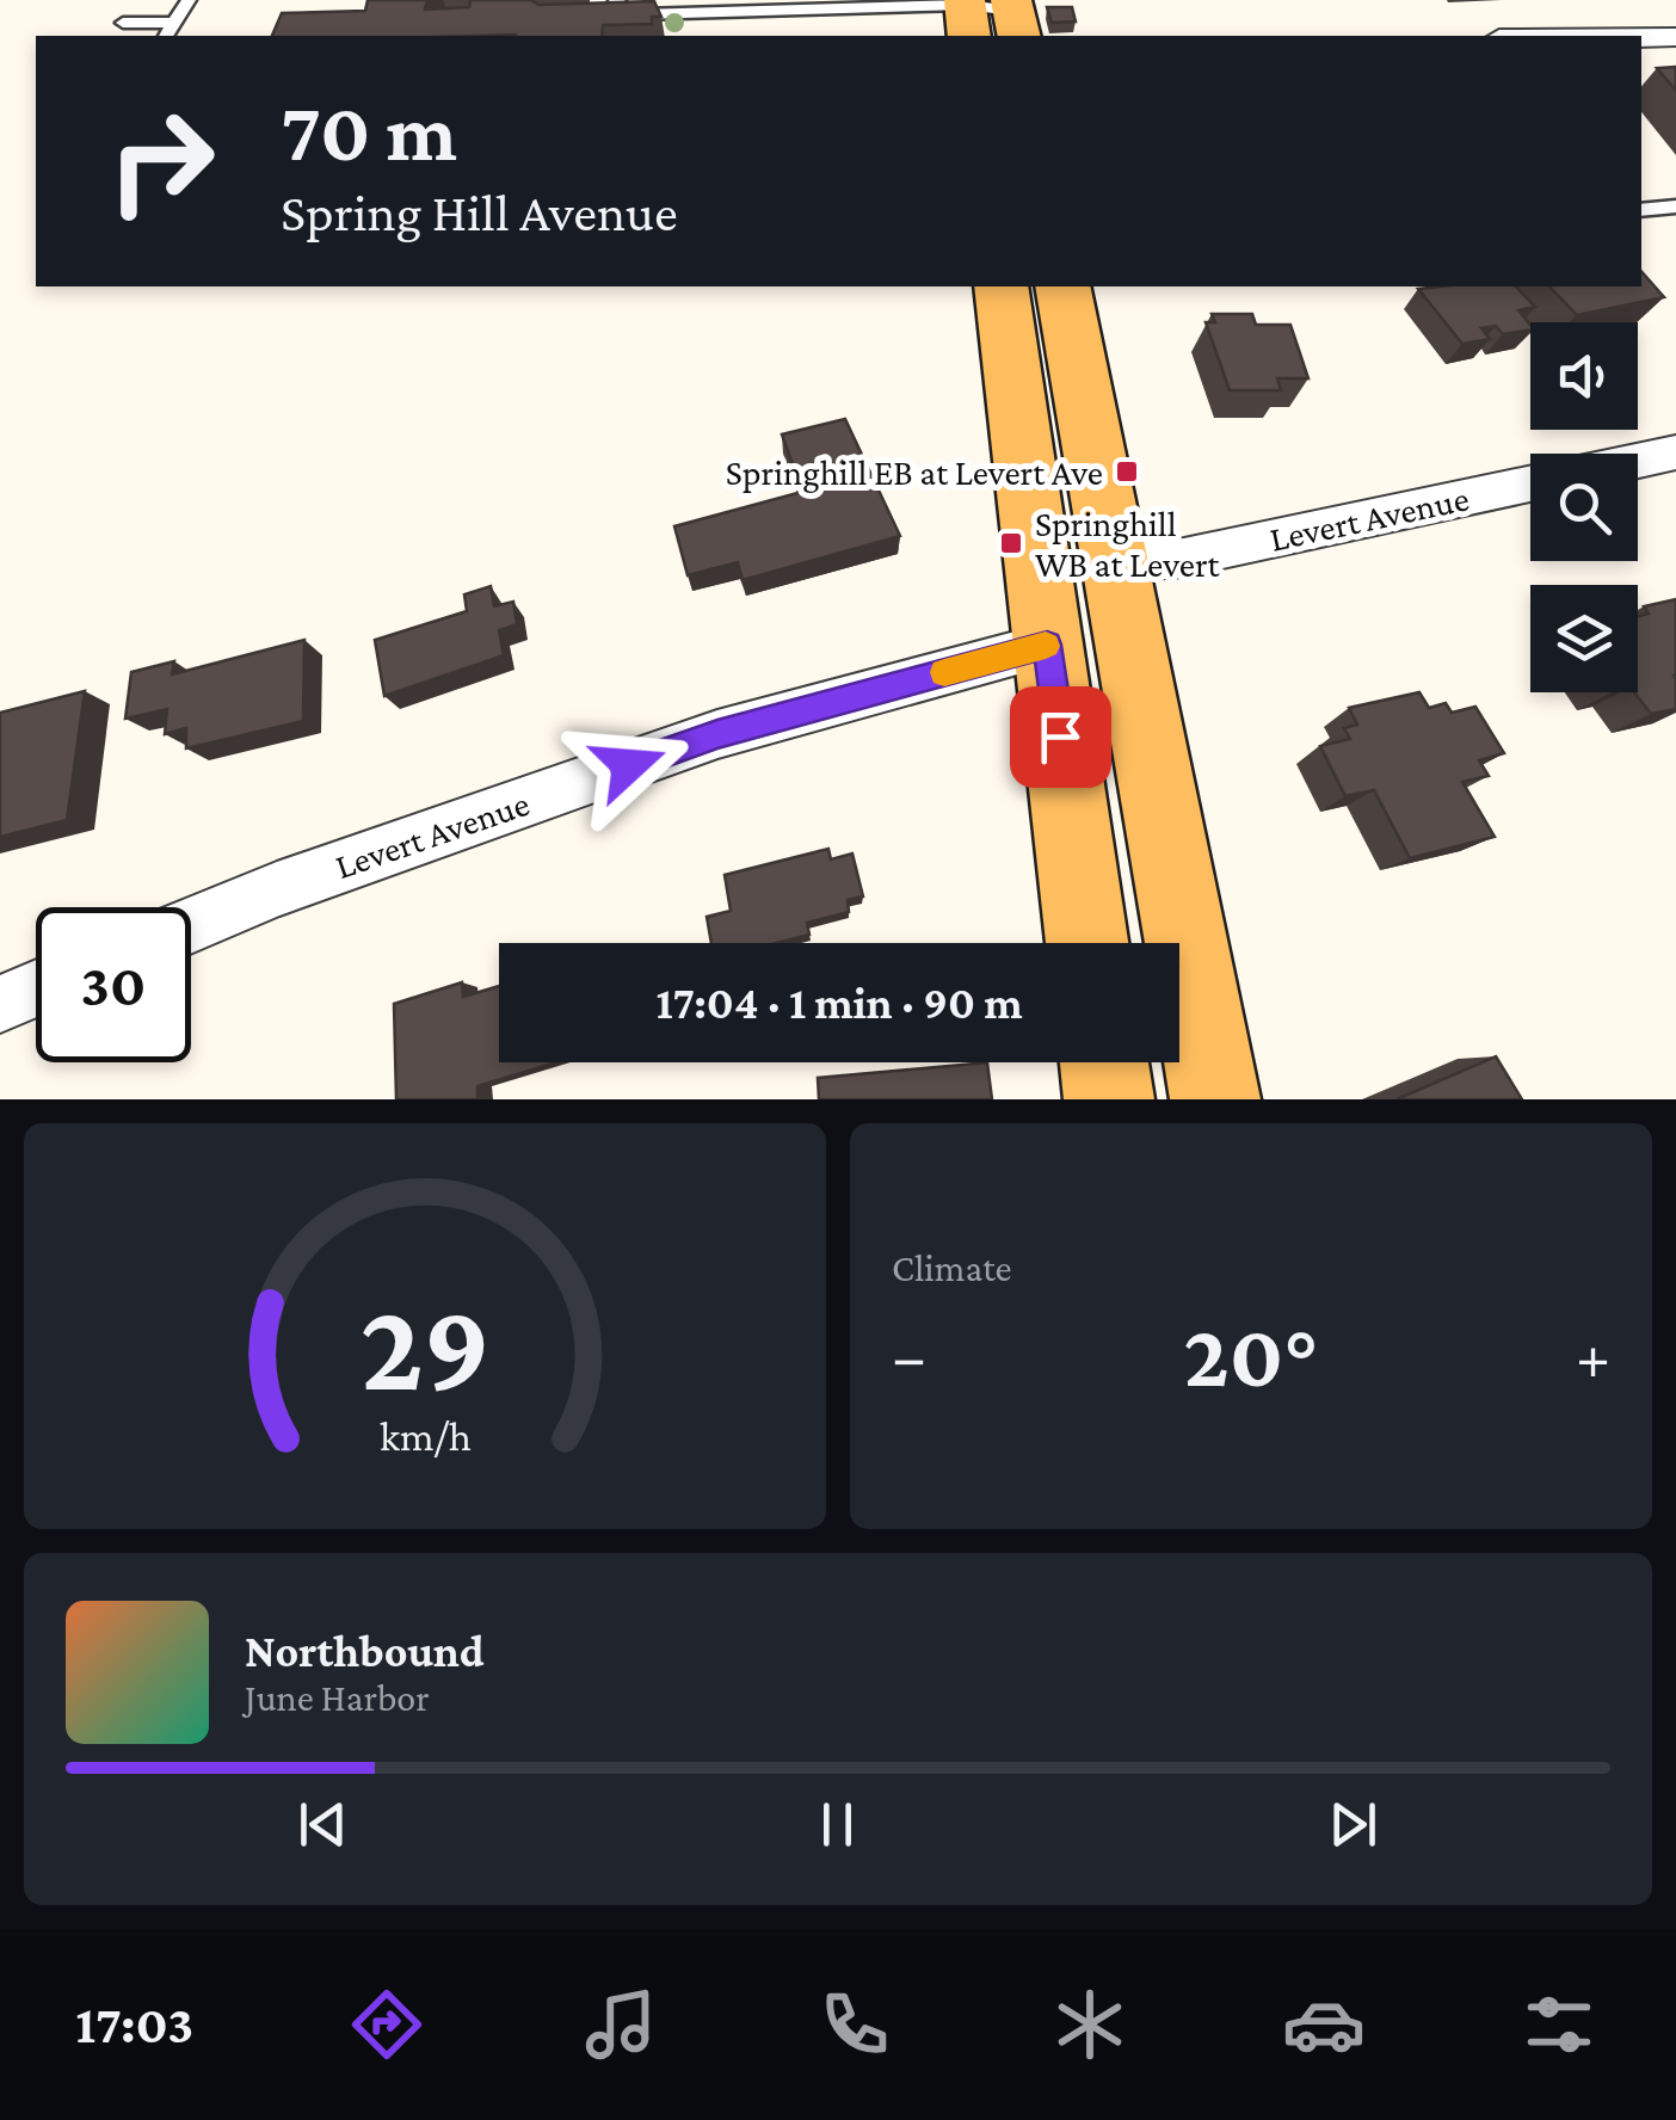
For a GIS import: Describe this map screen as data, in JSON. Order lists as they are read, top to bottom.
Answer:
{
  "streets": {
    "street": ["Levert Avenue"]
  },
  "places": {
    "transit": ["Springhill EB at Levert Ave", "Springhill WB at Levert"]
  },
  "page": {
    "turn": ["70 m", "Spring Hill Avenue"],
    "limit": "30",
    "trip": "17:04 · 1 min · 90 m",
    "tile": "Climate",
    "heat": ["−", "20°", "+"],
    "song": ["Northbound", "June Harbor"],
    "tabs": "17:03",
    "gauge": ["29", "km/h"]
  }
}
